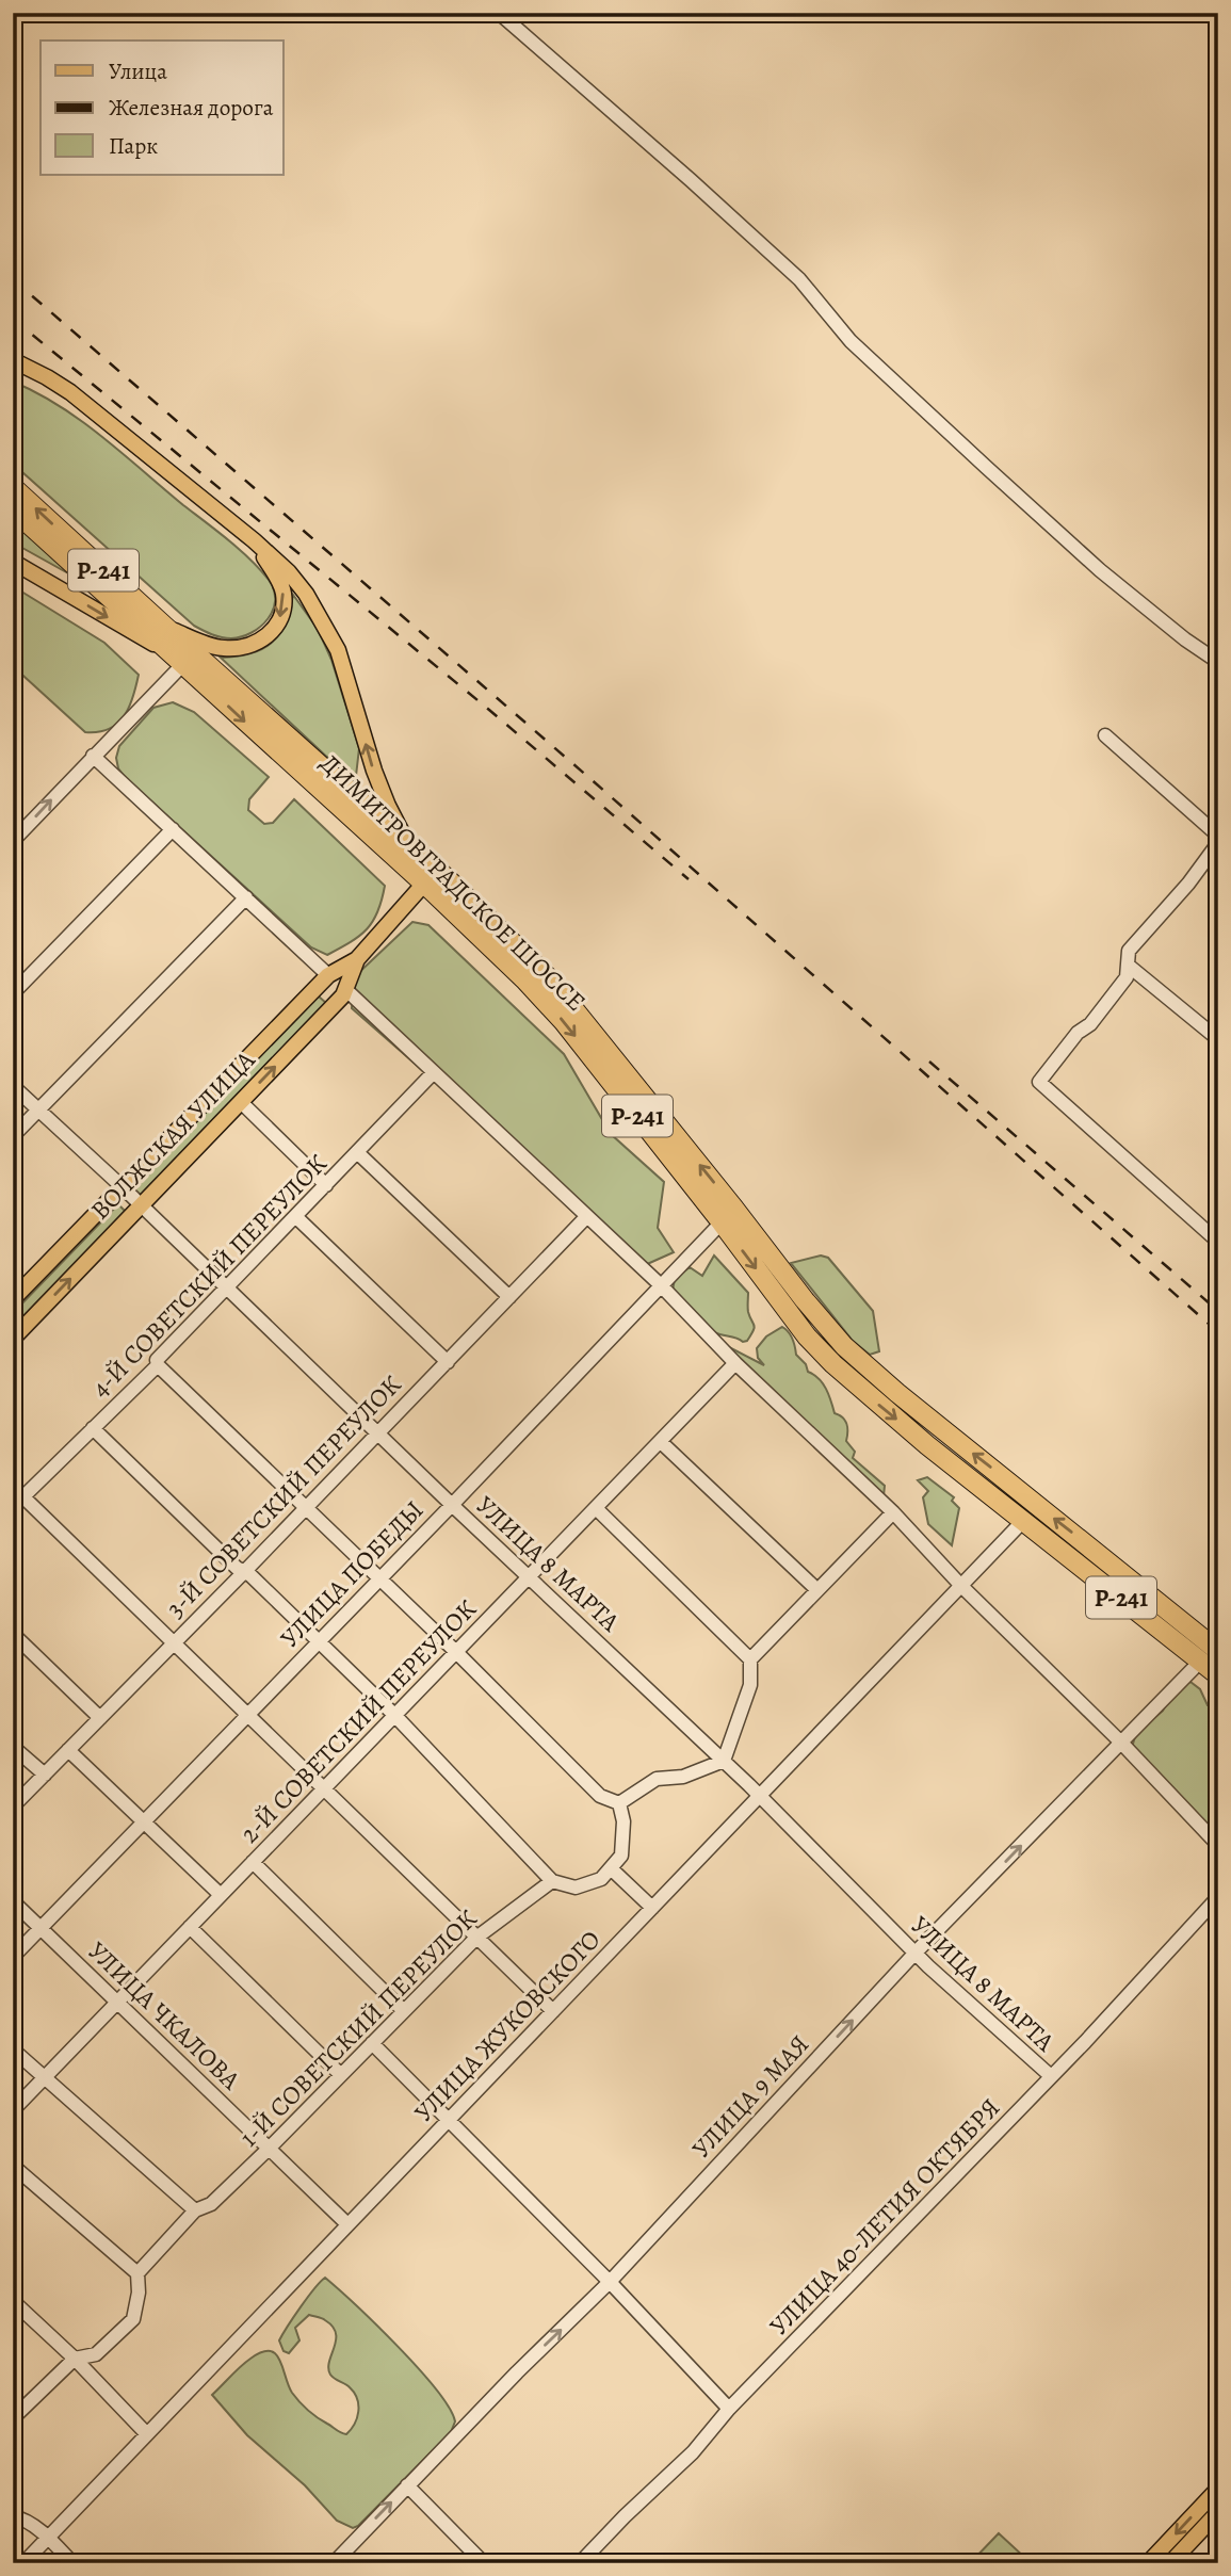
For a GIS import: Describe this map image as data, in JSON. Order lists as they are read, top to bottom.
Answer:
{
  "streets": {
    "highway": ["Р-241", "ДИМИТРОВГРАДСКОЕ ШОССЕ"],
    "main road": ["ВОЛЖСКАЯ УЛИЦА"],
    "street": [
      "4-Й СОВЕТСКИЙ ПЕРЕУЛОК",
      "3-Й СОВЕТСКИЙ ПЕРЕУЛОК",
      "УЛИЦА 8 МАРТА",
      "УЛИЦА ПОБЕДЫ",
      "2-Й СОВЕТСКИЙ ПЕРЕУЛОК",
      "УЛИЦА ЧКАЛОВА",
      "УЛИЦА ЖУКОВСКОГО",
      "1-Й СОВЕТСКИЙ ПЕРЕУЛОК",
      "УЛИЦА 9 МАЯ",
      "УЛИЦА 40-ЛЕТИЯ ОКТЯБРЯ"
    ]
  },
  "crossings": [
    ["Р-241", "ДИМИТРОВГРАДСКОЕ ШОССЕ"],
    ["ДИМИТРОВГРАДСКОЕ ШОССЕ", "ВОЛЖСКАЯ УЛИЦА"],
    ["ДИМИТРОВГРАДСКОЕ ШОССЕ", "УЛИЦА ПОБЕДЫ"],
    ["ДИМИТРОВГРАДСКОЕ ШОССЕ", "УЛИЦА ЖУКОВСКОГО"],
    ["ДИМИТРОВГРАДСКОЕ ШОССЕ", "УЛИЦА 9 МАЯ"],
    ["ВОЛЖСКАЯ УЛИЦА", "УЛИЦА 8 МАРТА"],
    ["4-Й СОВЕТСКИЙ ПЕРЕУЛОК", "УЛИЦА 8 МАРТА"],
    ["3-Й СОВЕТСКИЙ ПЕРЕУЛОК", "УЛИЦА 8 МАРТА"],
    ["УЛИЦА 8 МАРТА", "УЛИЦА ПОБЕДЫ"],
    ["УЛИЦА 8 МАРТА", "2-Й СОВЕТСКИЙ ПЕРЕУЛОК"],
    ["УЛИЦА 8 МАРТА", "УЛИЦА ЖУКОВСКОГО"],
    ["УЛИЦА 8 МАРТА", "УЛИЦА 9 МАЯ"],
    ["УЛИЦА 8 МАРТА", "УЛИЦА 40-ЛЕТИЯ ОКТЯБРЯ"],
    ["УЛИЦА ПОБЕДЫ", "УЛИЦА ЧКАЛОВА"],
    ["2-Й СОВЕТСКИЙ ПЕРЕУЛОК", "УЛИЦА ЧКАЛОВА"],
    ["УЛИЦА ЧКАЛОВА", "УЛИЦА ЖУКОВСКОГО"],
    ["УЛИЦА ЧКАЛОВА", "1-Й СОВЕТСКИЙ ПЕРЕУЛОК"]
  ],
  "one_way": ["УЛИЦА 9 МАЯ"],
  "legend": ["Улица", "Железная дорога", "Парк"]
}
